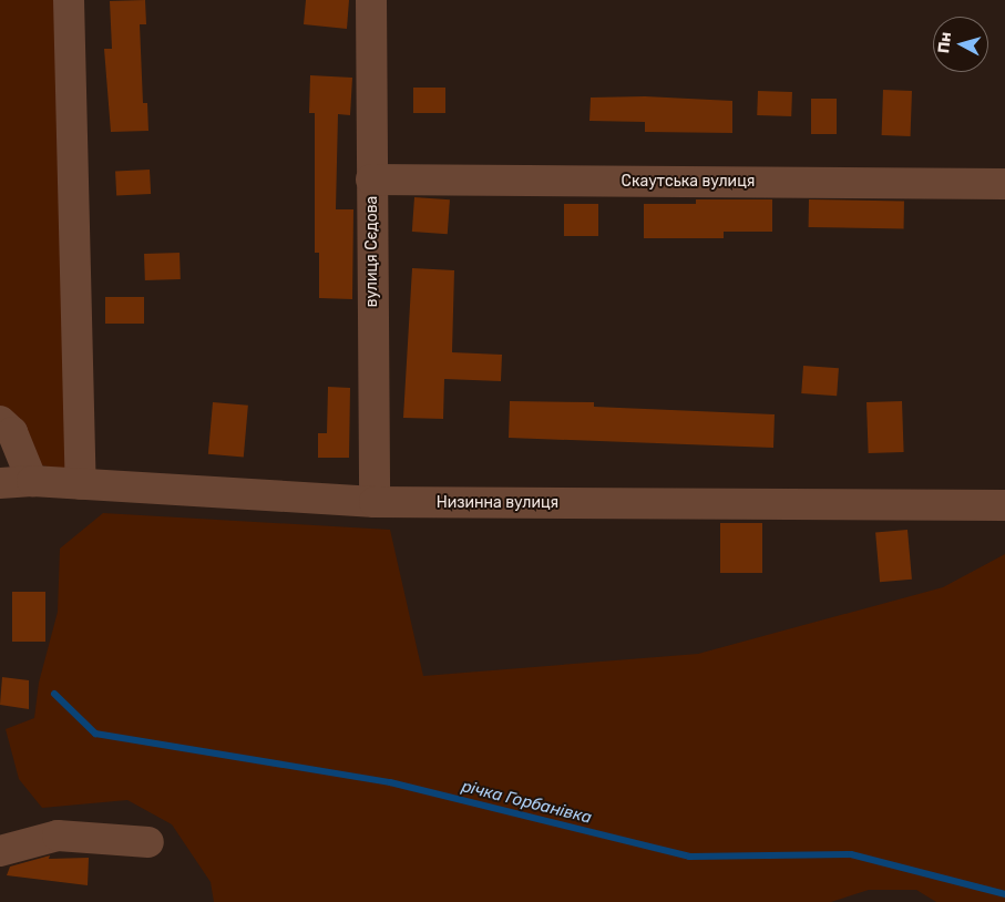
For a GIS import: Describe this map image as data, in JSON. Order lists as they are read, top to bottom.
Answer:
{
  "streets": {
    "street": ["Скаутська вулиця", "вулиця Сєдова", "Низинна вулиця"]
  },
  "crossings": [
    ["Скаутська вулиця", "вулиця Сєдова"],
    ["вулиця Сєдова", "Низинна вулиця"]
  ],
  "water": ["річка Горбанівка"],
  "north": "left"
}
